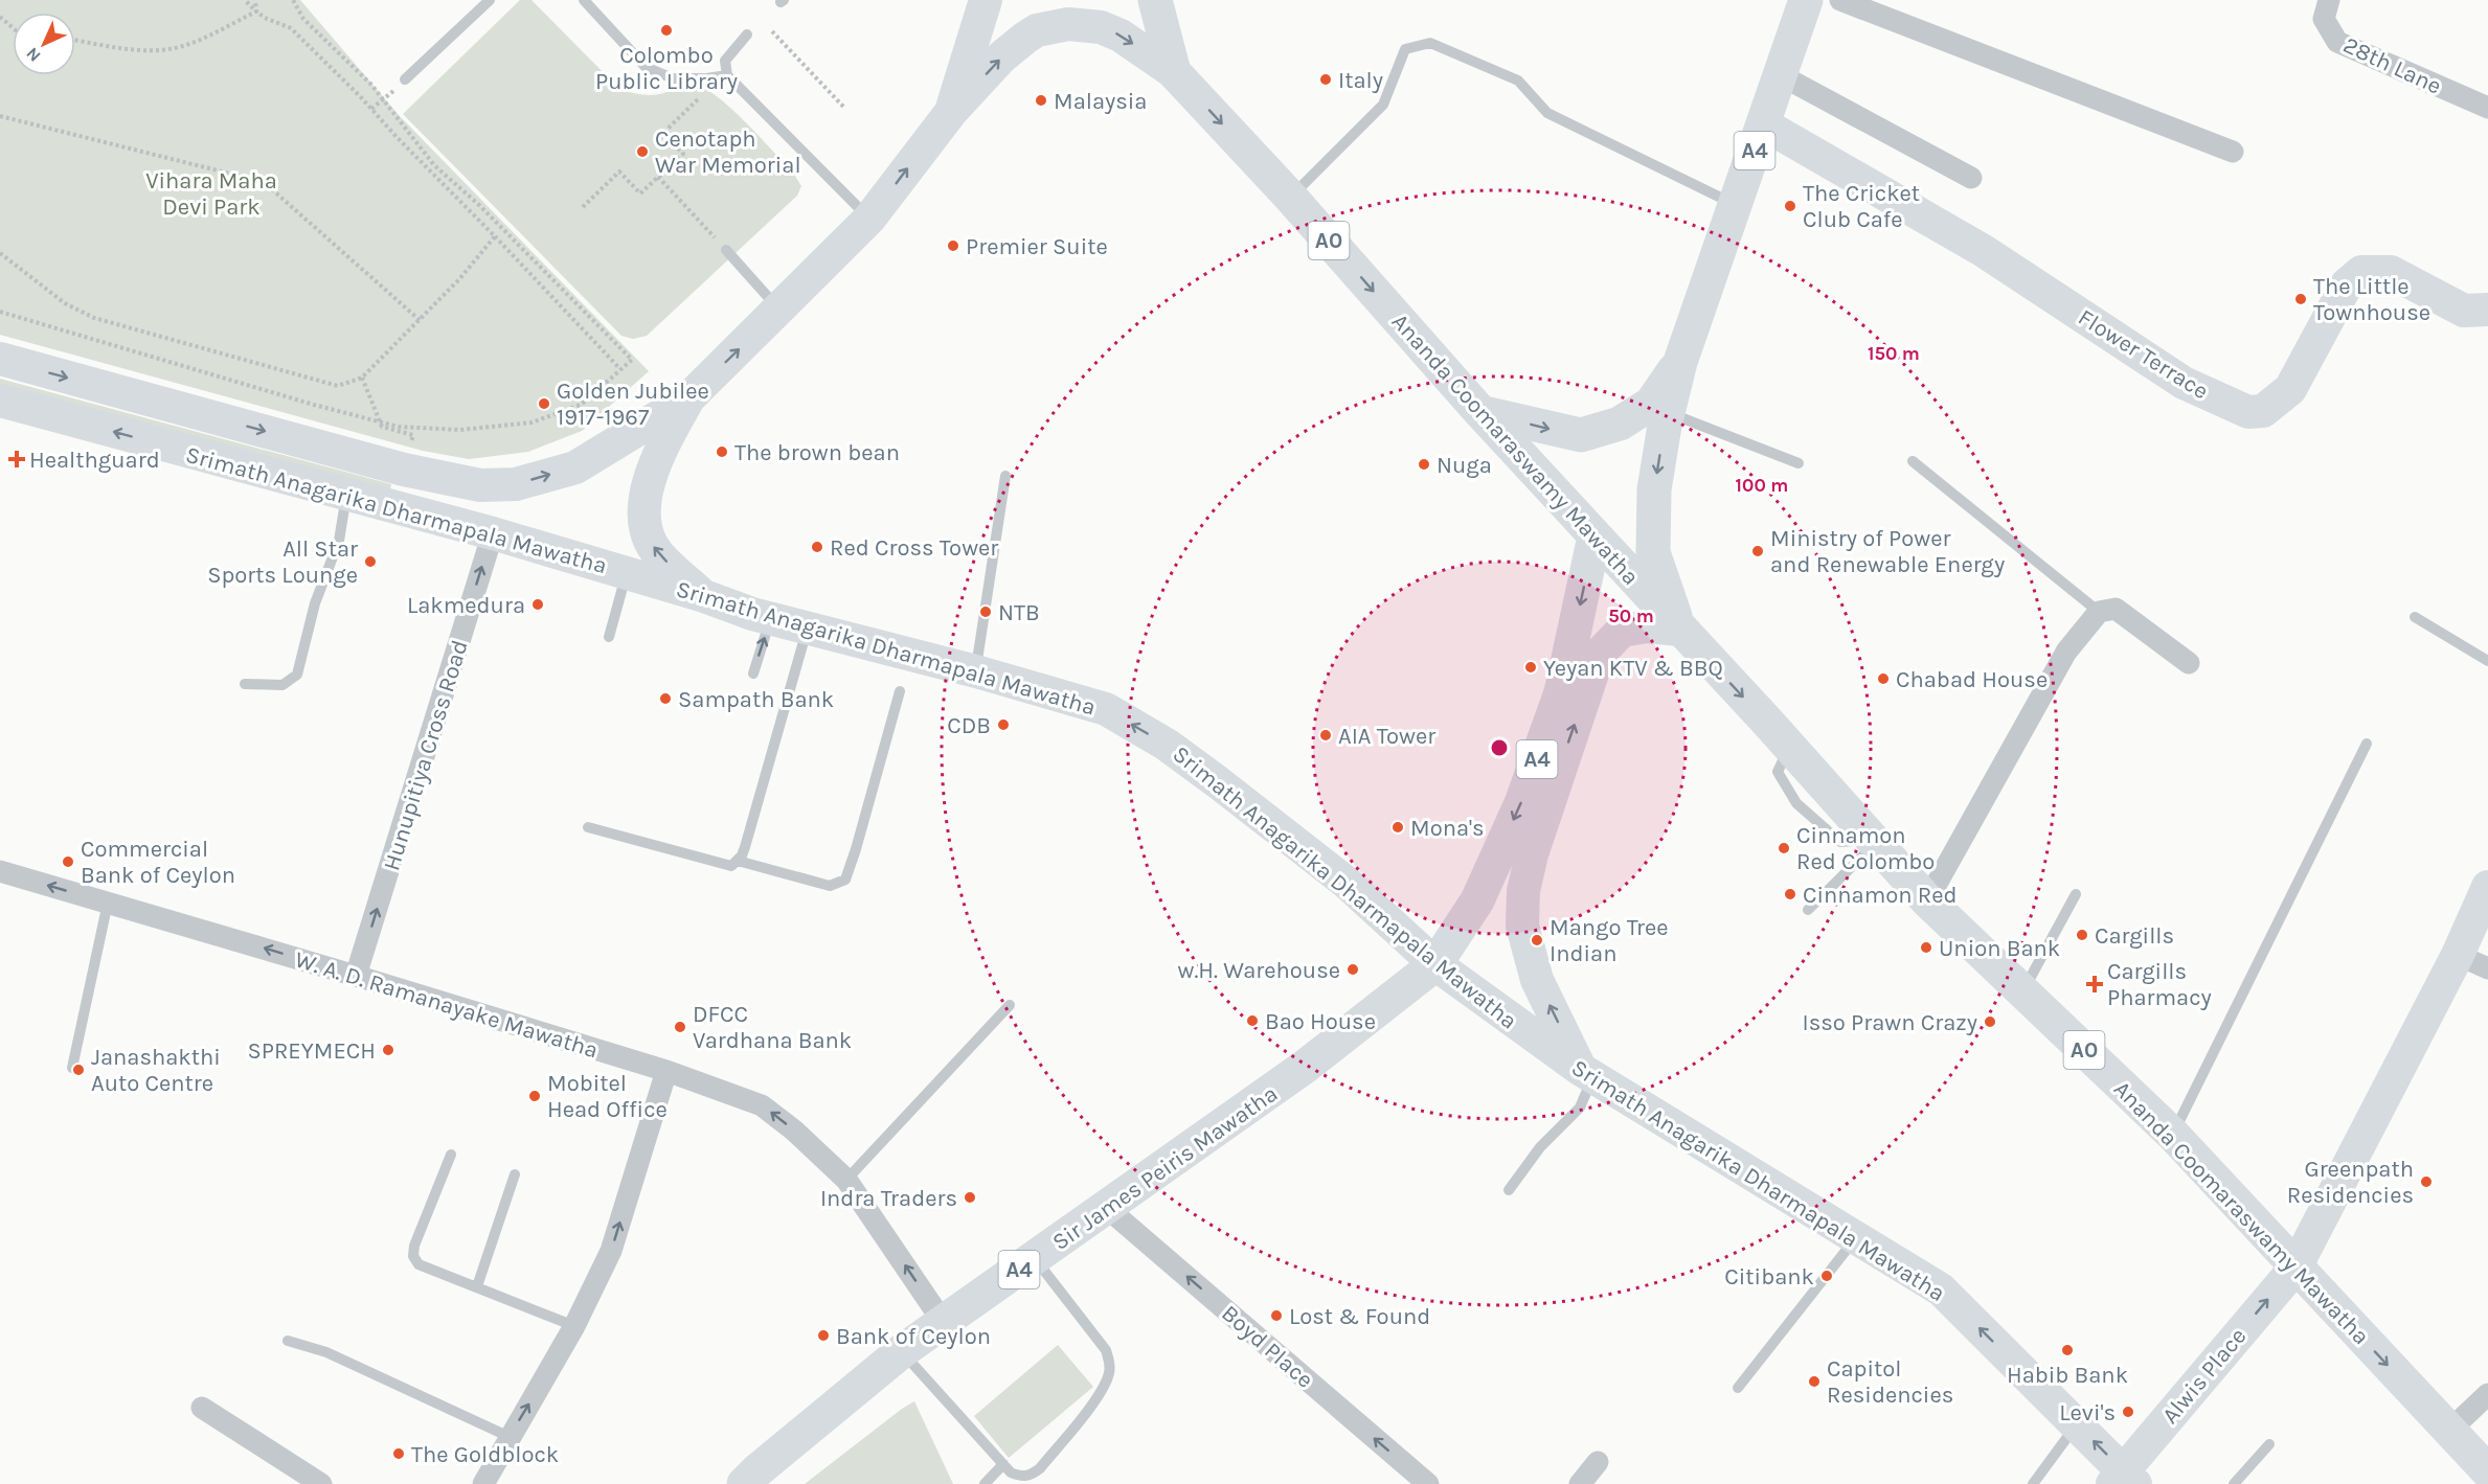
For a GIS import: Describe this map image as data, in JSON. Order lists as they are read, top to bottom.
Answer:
{
  "streets": {
    "highway": [
      "A4",
      "A0",
      "Ananda Coomaraswamy Mawatha",
      "Sir James Peiris Mawatha"
    ],
    "main road": ["Flower Terrace", "Srimath Anagarika Dharmapala Mawatha", "Alwis Place"],
    "street": [
      "28th Lane",
      "Hunupitiya Cross Road",
      "W. A. D. Ramanayake Mawatha",
      "Boyd Place"
    ]
  },
  "crossings": [
    ["A4", "Flower Terrace"],
    ["A4", "Ananda Coomaraswamy Mawatha"],
    ["A4", "Srimath Anagarika Dharmapala Mawatha"],
    ["A4", "Sir James Peiris Mawatha"],
    ["Ananda Coomaraswamy Mawatha", "Alwis Place"],
    ["Srimath Anagarika Dharmapala Mawatha", "Hunupitiya Cross Road"],
    ["Srimath Anagarika Dharmapala Mawatha", "Sir James Peiris Mawatha"],
    ["Srimath Anagarika Dharmapala Mawatha", "Alwis Place"],
    ["Hunupitiya Cross Road", "W. A. D. Ramanayake Mawatha"],
    ["W. A. D. Ramanayake Mawatha", "Sir James Peiris Mawatha"],
    ["Sir James Peiris Mawatha", "Boyd Place"]
  ],
  "one_way": [
    "Ananda Coomaraswamy Mawatha",
    "Hunupitiya Cross Road",
    "W. A. D. Ramanayake Mawatha",
    "Boyd Place",
    "Alwis Place"
  ],
  "parks": ["Vihara Maha Devi Park"],
  "places": {
    "other": [
      "Colombo Public Library",
      "Italy",
      "Malaysia",
      "Cenotaph War Memorial",
      "The Cricket Club Cafe",
      "Premier Suite",
      "The Little Townhouse",
      "Golden Jubilee 1917-1967",
      "The brown bean",
      "Nuga",
      "Red Cross Tower",
      "Ministry of Power and Renewable Energy",
      "All Star Sports Lounge",
      "Lakmedura",
      "NTB",
      "Yeyan KTV & BBQ",
      "Chabad House",
      "Sampath Bank",
      "CDB",
      "AIA Tower",
      "Mona's",
      "Cinnamon Red Colombo",
      "Commercial Bank of Ceylon",
      "Cinnamon Red",
      "Cargills",
      "Mango Tree Indian",
      "Union Bank",
      "w.H. Warehouse",
      "Bao House",
      "Isso Prawn Crazy",
      "DFCC Vardhana Bank",
      "SPREYMECH",
      "Janashakthi Auto Centre",
      "Mobitel Head Office",
      "Greenpath Residencies",
      "Indra Traders",
      "Citibank",
      "Lost & Found",
      "Bank of Ceylon",
      "Habib Bank",
      "Capitol Residencies",
      "Levi's",
      "The Goldblock"
    ],
    "health": ["Healthguard", "Cargills Pharmacy"]
  },
  "north": "bottom left",
  "rings": ["150 m", "100 m", "50 m"]
}
